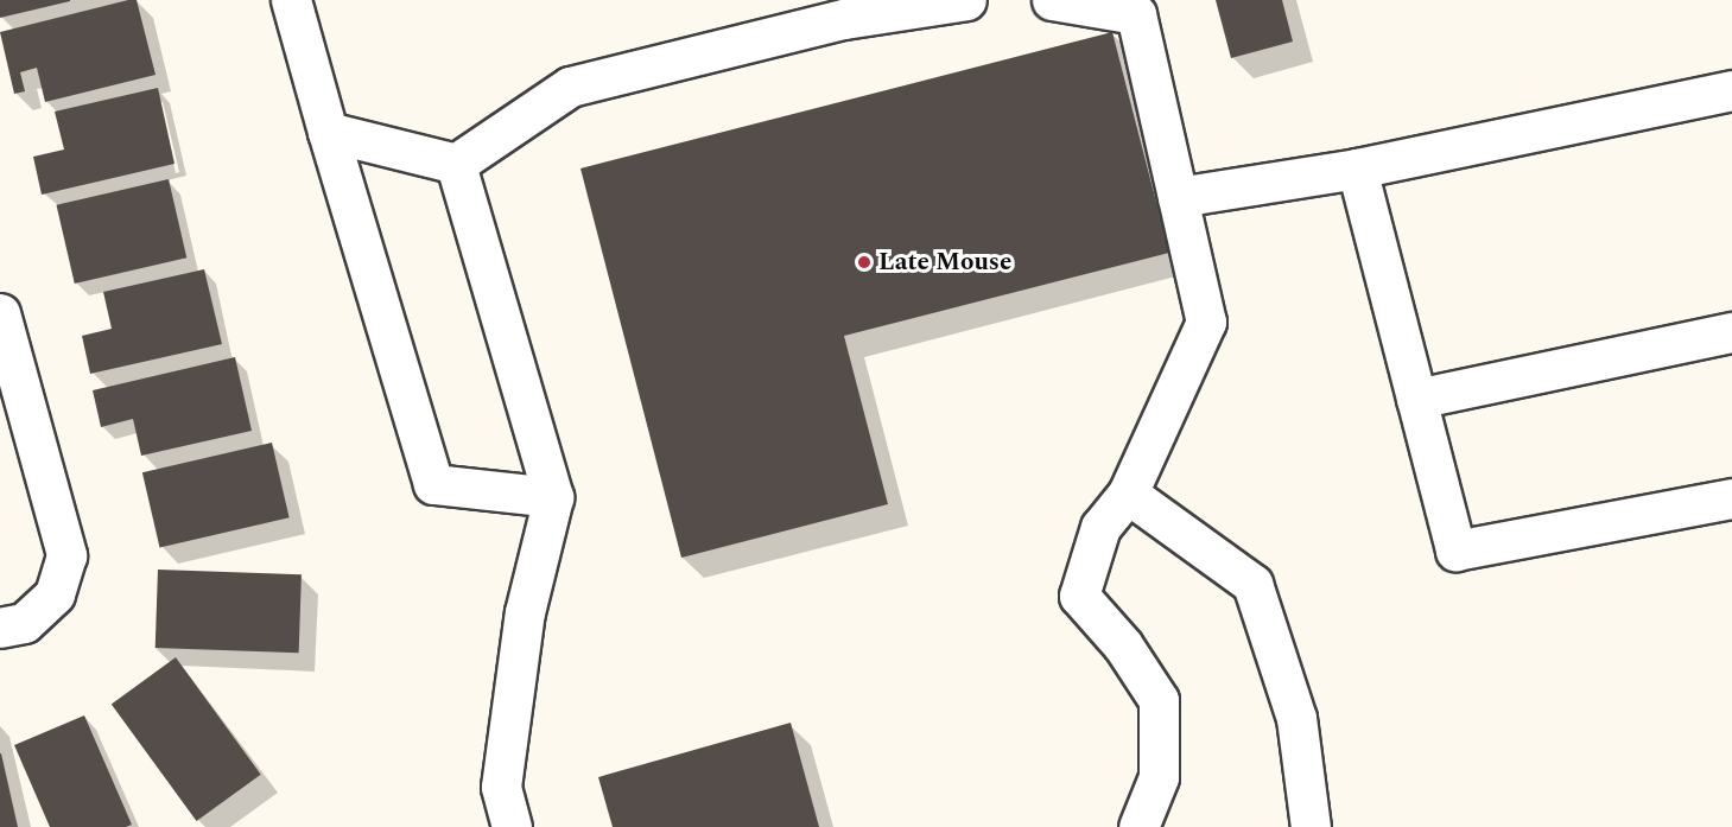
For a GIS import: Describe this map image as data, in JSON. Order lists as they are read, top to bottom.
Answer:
{
  "places": ["Late Mouse"]
}
